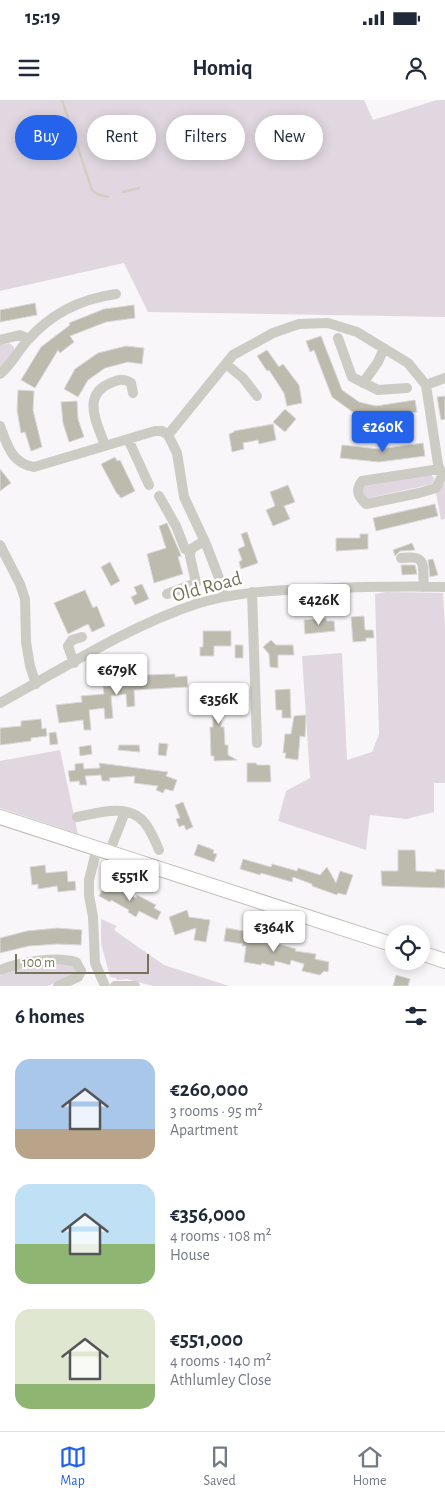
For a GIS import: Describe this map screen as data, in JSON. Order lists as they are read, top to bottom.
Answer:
{
  "streets": {
    "street": ["Old Road"]
  },
  "scale_bar": "100 m",
  "page": {
    "status": "15:19",
    "header": "Homiq",
    "chip": [
      "Buy",
      "Rent",
      "Filters",
      "New"
    ],
    "price": [
      "€260K",
      "€426K",
      "€679K",
      "€356K",
      "€551K",
      "€364K"
    ],
    "scale": "100 m",
    "heading": "6 homes",
    "list": [
      {
        "name": "€260,000",
        "note": "3 rooms · 95 m² · Apartment"
      },
      {
        "name": "€356,000",
        "note": "4 rooms · 108 m² · House"
      },
      {
        "name": "€551,000",
        "note": "4 rooms · 140 m² · Athlumley Close"
      }
    ],
    "tabs": ["Map", "Saved", "Home"]
  }
}
